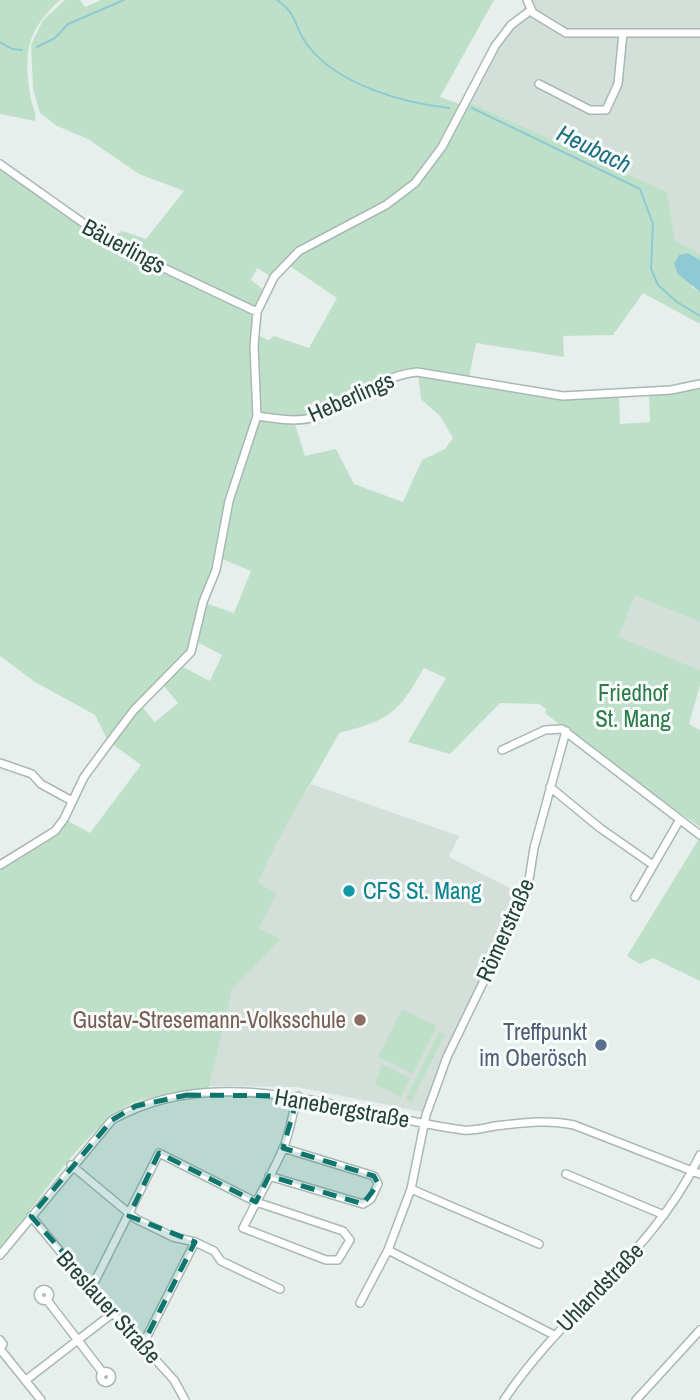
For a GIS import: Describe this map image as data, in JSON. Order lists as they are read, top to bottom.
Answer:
{
  "streets": {
    "street": [
      "Bäuerlings",
      "Heberlings",
      "Römerstraße",
      "Hanebergstraße",
      "Uhlandstraße",
      "Breslauer Straße"
    ]
  },
  "crossings": [
    ["Römerstraße", "Hanebergstraße"],
    ["Hanebergstraße", "Uhlandstraße"],
    ["Hanebergstraße", "Breslauer Straße"]
  ],
  "water": ["Heubach"],
  "parks": ["Friedhof St. Mang"],
  "places": ["CFS St. Mang", "Gustav-Stresemann-Volksschule", "Treffpunkt im Oberösch"]
}
